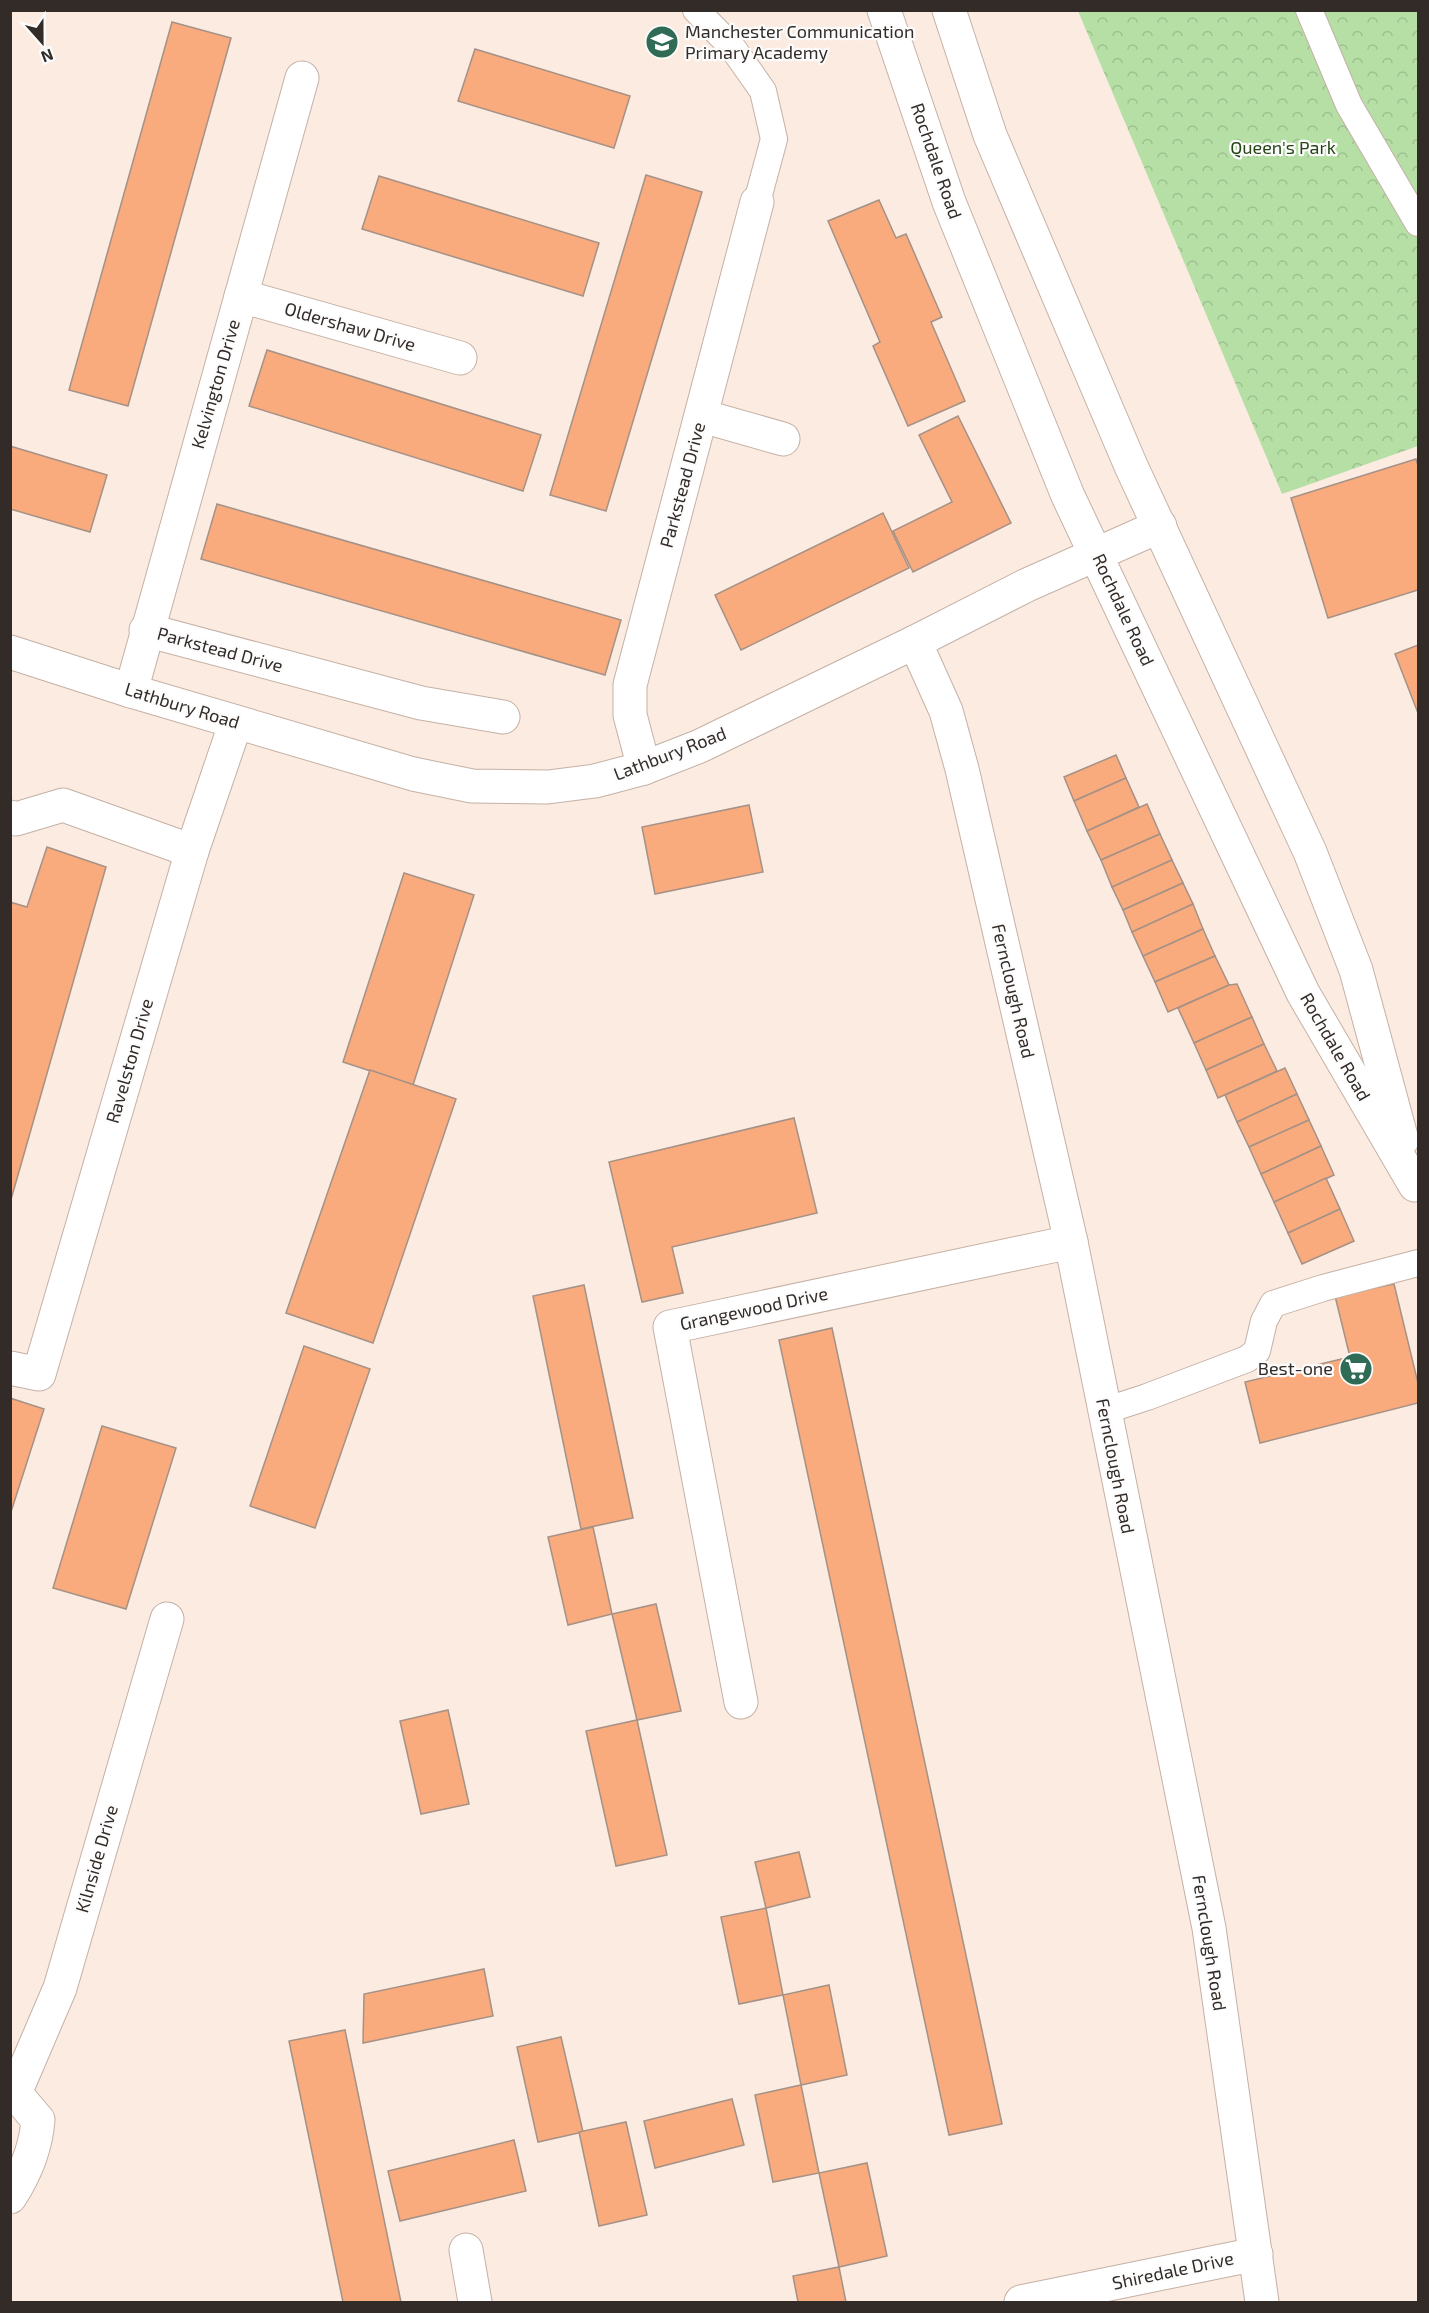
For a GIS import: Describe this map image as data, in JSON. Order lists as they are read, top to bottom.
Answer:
{
  "streets": {
    "street": [
      "Rochdale Road",
      "Oldershaw Drive",
      "Kelvington Drive",
      "Parkstead Drive",
      "Lathbury Road",
      "Fernclough Road",
      "Ravelston Drive",
      "Grangewood Drive",
      "Kilnside Drive",
      "Shiredale Drive"
    ]
  },
  "crossings": [
    ["Rochdale Road", "Lathbury Road"],
    ["Oldershaw Drive", "Kelvington Drive"],
    ["Kelvington Drive", "Parkstead Drive"],
    ["Kelvington Drive", "Lathbury Road"],
    ["Parkstead Drive", "Lathbury Road"],
    ["Lathbury Road", "Fernclough Road"],
    ["Lathbury Road", "Ravelston Drive"],
    ["Fernclough Road", "Grangewood Drive"],
    ["Fernclough Road", "Shiredale Drive"]
  ],
  "parks": ["Queen's Park"],
  "places": {
    "school or university": ["Manchester Communication Primary Academy"],
    "supermarket": ["Best-one"]
  },
  "north": "bottom"
}
